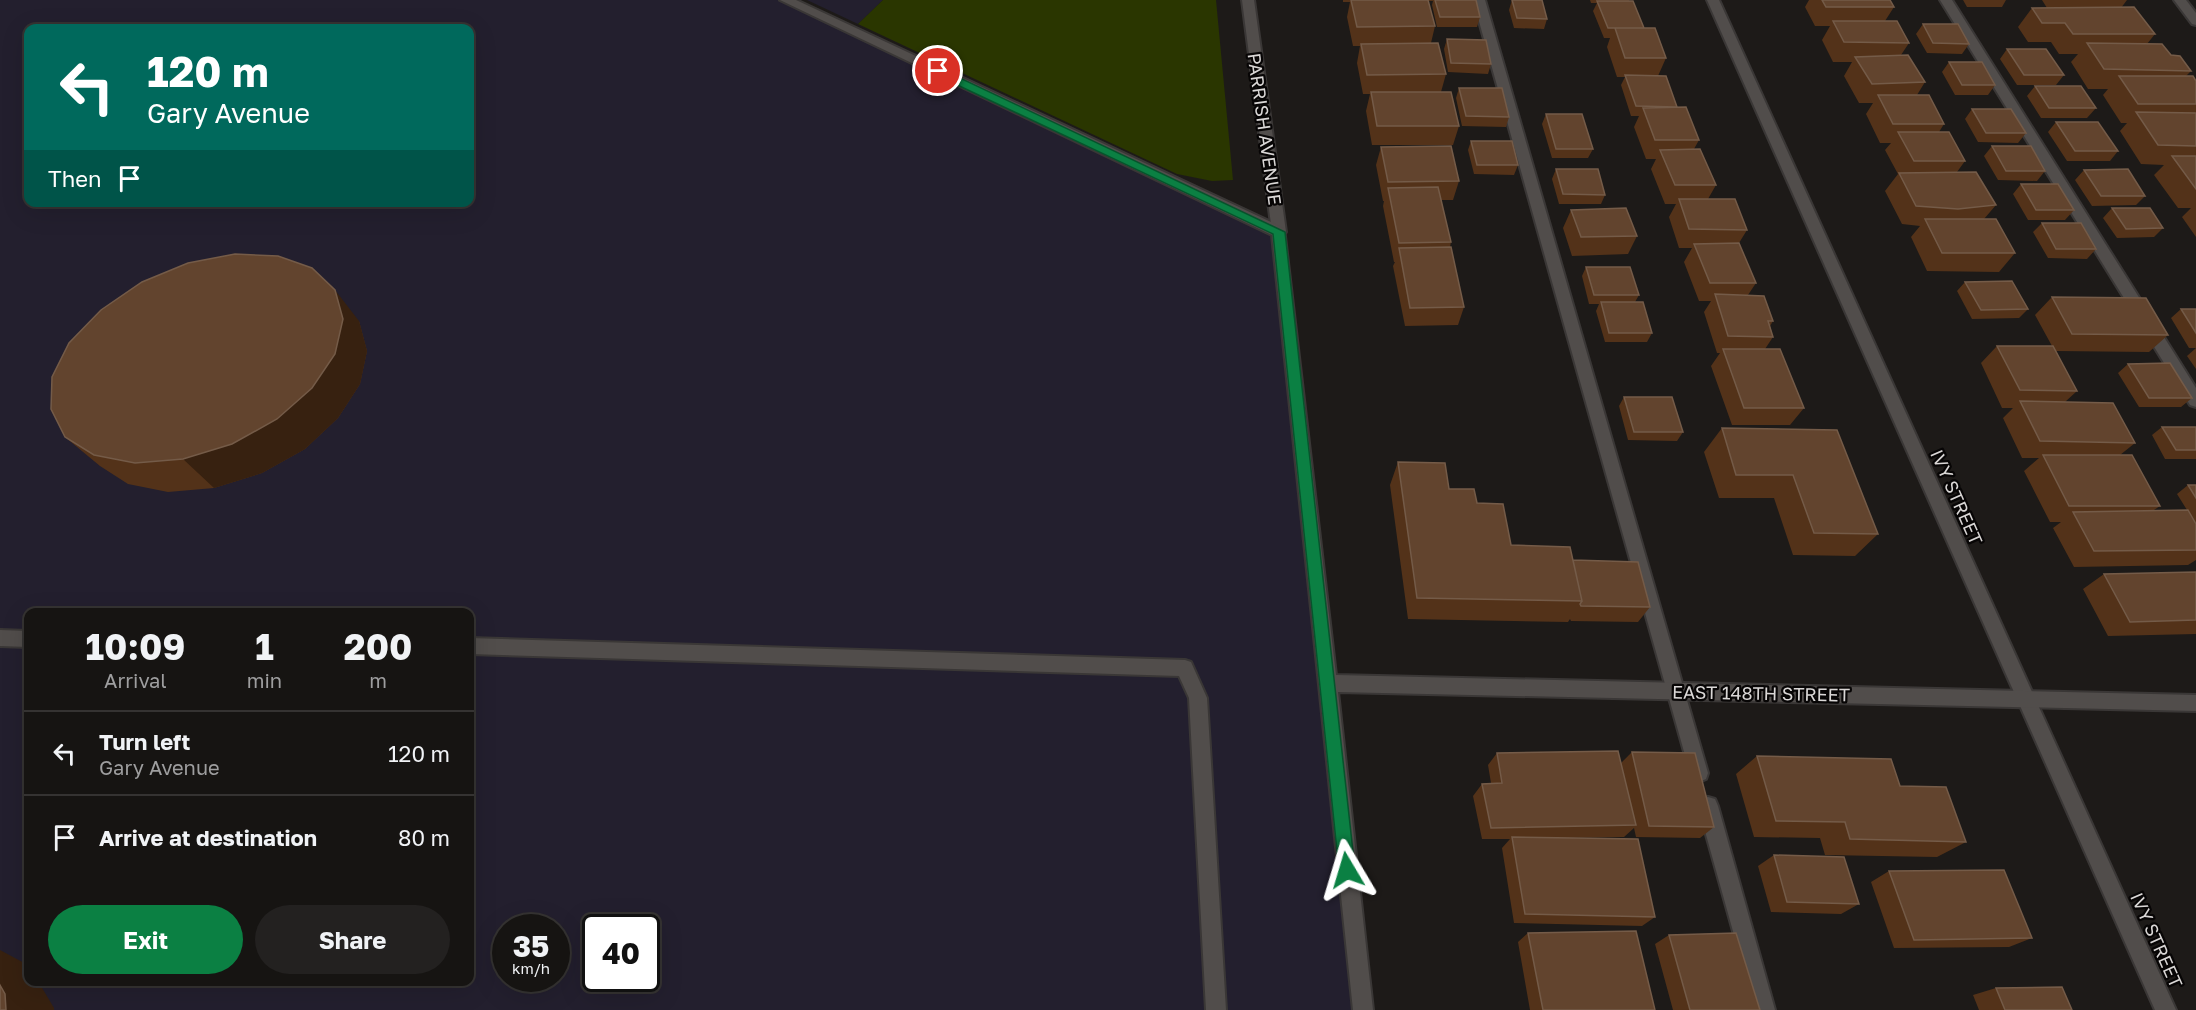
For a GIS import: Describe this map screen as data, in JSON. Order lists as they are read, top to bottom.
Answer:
{
  "streets": {
    "street": ["PARRISH AVENUE", "IVY STREET", "EAST 148TH STREET"]
  },
  "crossings": [
    ["PARRISH AVENUE", "EAST 148TH STREET"],
    ["IVY STREET", "EAST 148TH STREET"]
  ],
  "page": {
    "turn": ["120 m", "Gary Avenue"],
    "then": "Then",
    "eta": [
      "10:09",
      "Arrival",
      "1",
      "min",
      "200",
      "m"
    ],
    "list": [
      {
        "name": "Turn left",
        "note": "Gary Avenue",
        "value": "120 m"
      },
      {
        "name": "Arrive at destination",
        "value": "80 m"
      }
    ],
    "buttons": ["Exit", "Share"],
    "speed": "35 km/h",
    "limit": "40"
  }
}
